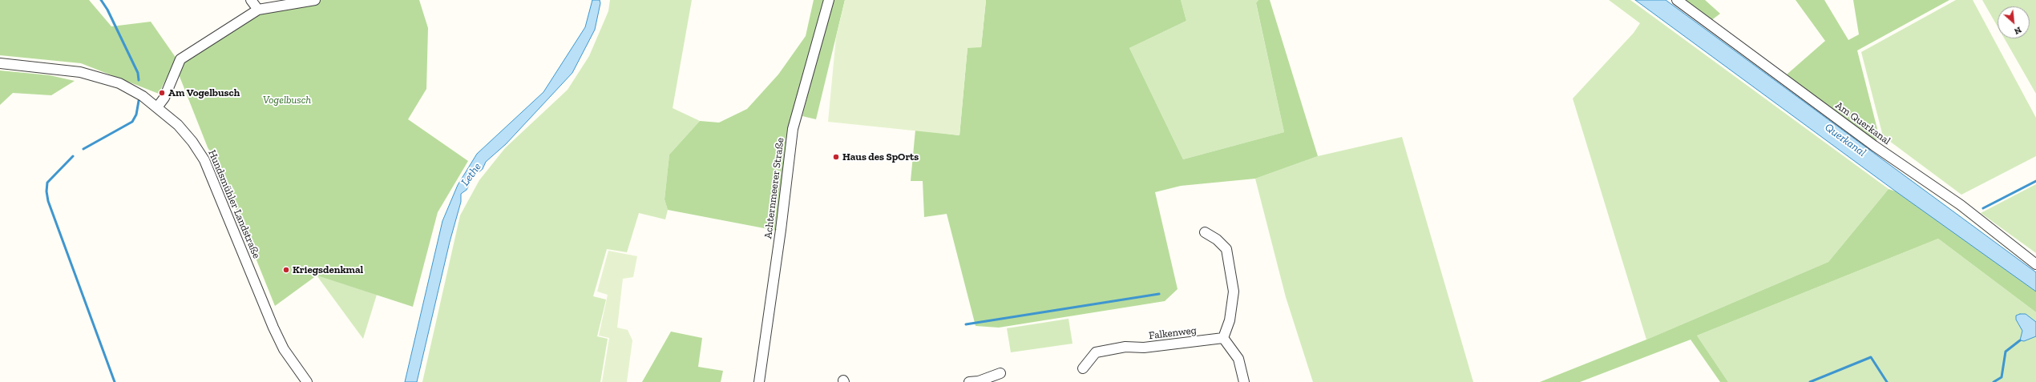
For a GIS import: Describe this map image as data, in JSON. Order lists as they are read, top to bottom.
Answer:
{
  "streets": {
    "street": [
      "Am Querkanal",
      "Achternmeerer Straße",
      "Hundsmühler Landstraße",
      "Falkenweg"
    ]
  },
  "water": ["Querkanal", "Lethe"],
  "parks": ["Vogelbusch"],
  "places": ["Am Vogelbusch", "Haus des SpOrts", "Kriegsdenkmal"],
  "north": "bottom right"
}
